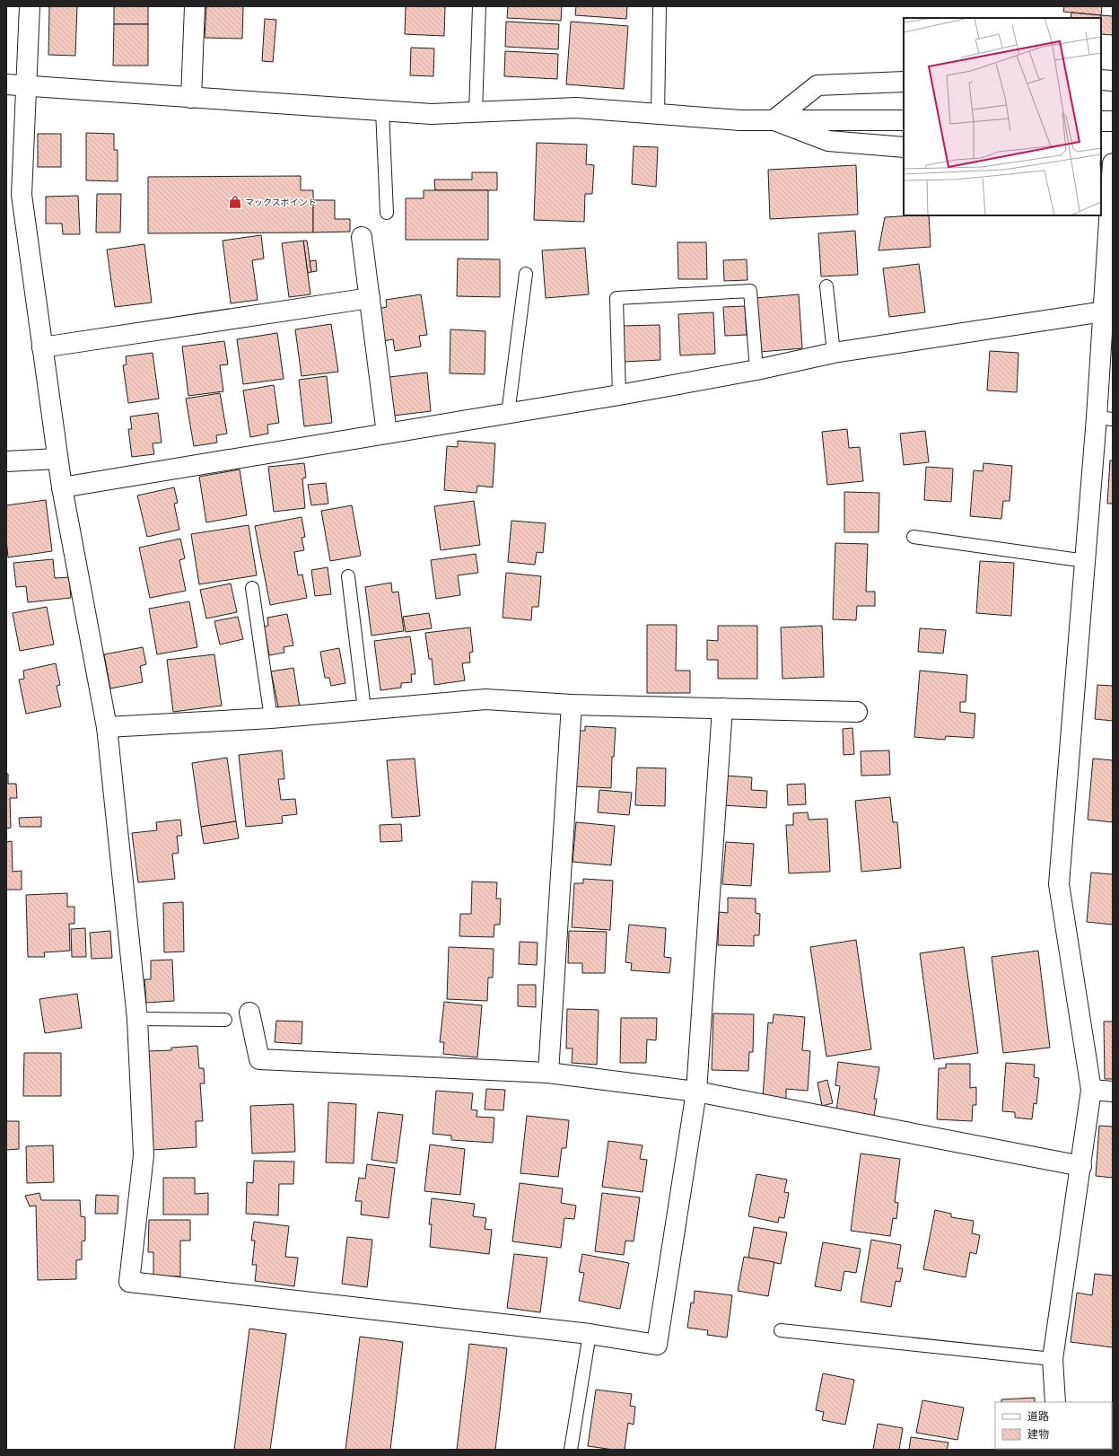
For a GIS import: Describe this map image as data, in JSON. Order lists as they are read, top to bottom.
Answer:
{
  "places": {
    "shop": ["マックスポイント"]
  },
  "legend": ["道路", "建物"]
}
